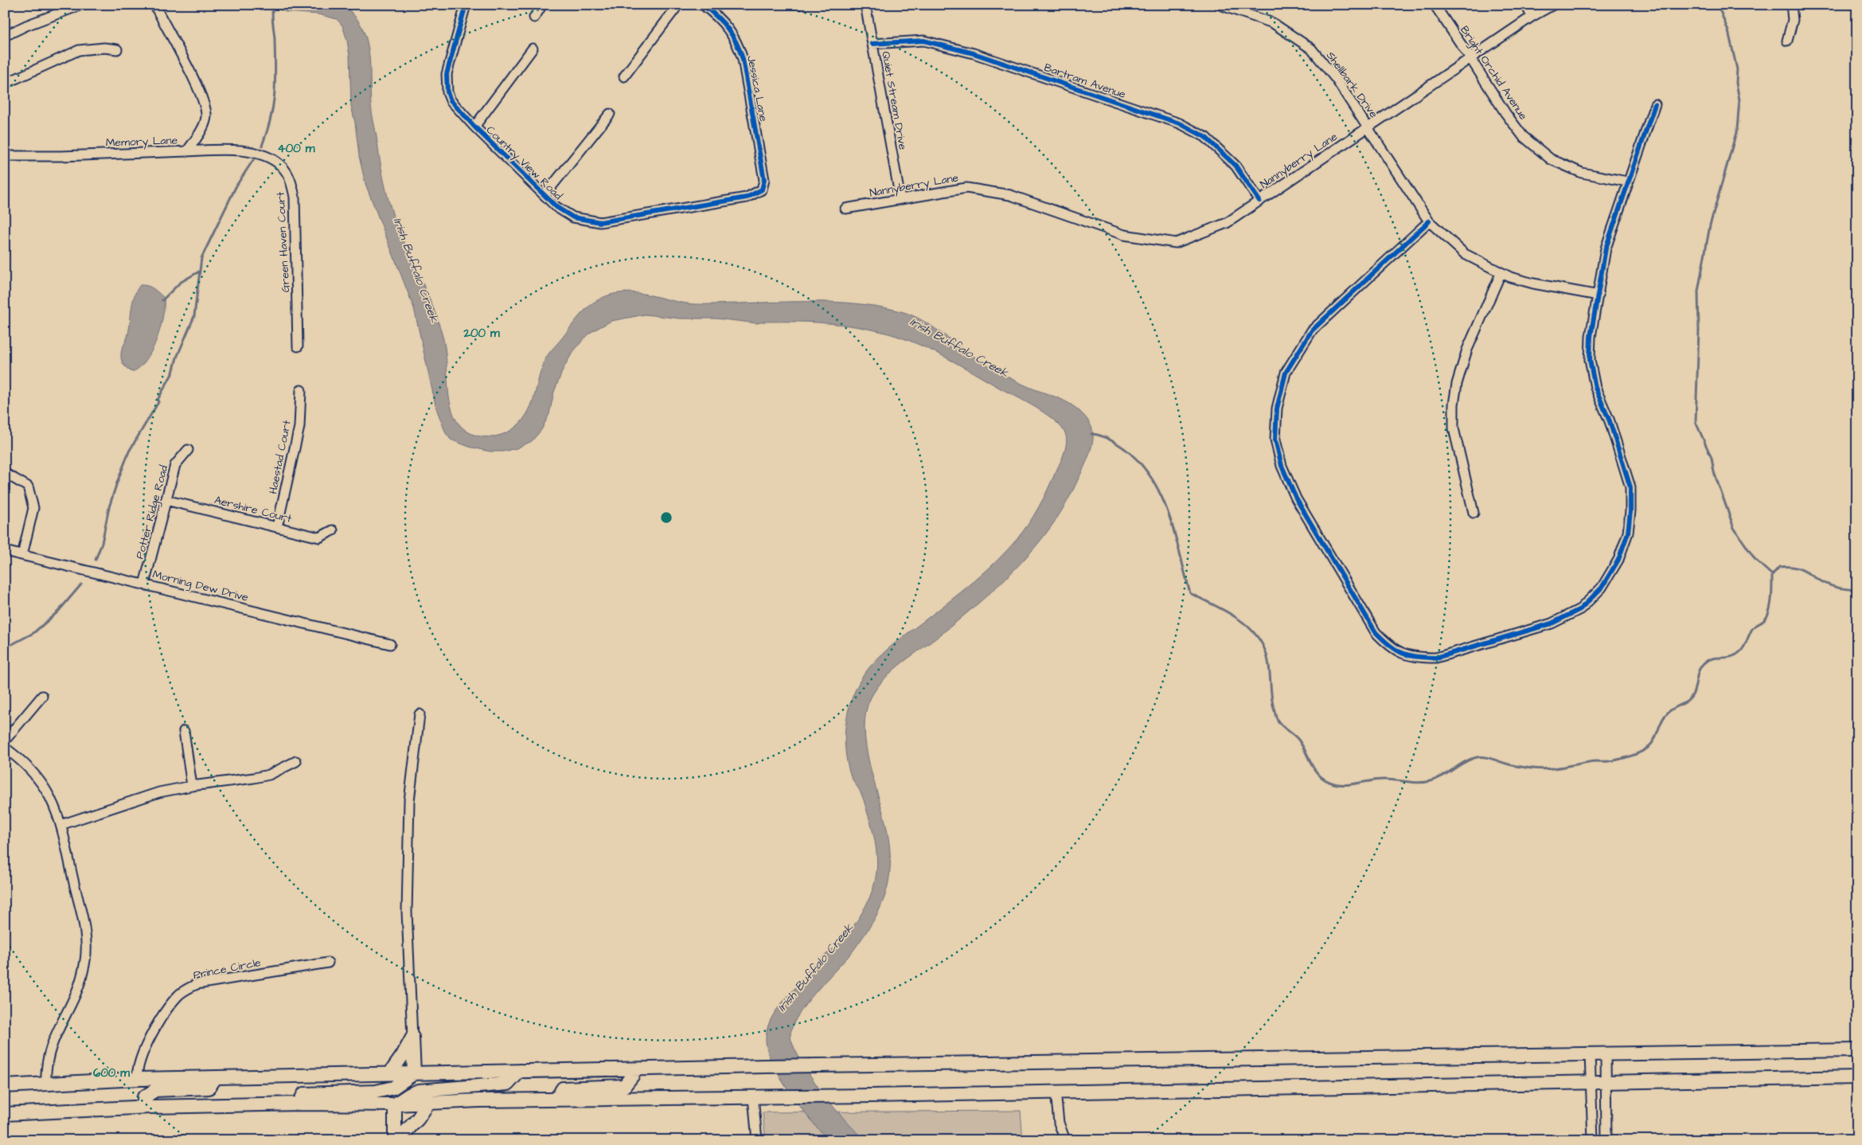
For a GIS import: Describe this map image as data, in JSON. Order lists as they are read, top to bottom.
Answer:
{
  "streets": {
    "street": [
      "Bright Orchid Avenue",
      "Bartram Avenue",
      "Shellbark Drive",
      "Jessica Lane",
      "Quiet Stream Drive",
      "Memory Lane",
      "Nannyberry Lane",
      "Country View Road",
      "Green Haven Court",
      "Haestad Court",
      "Aershire Court",
      "Potter Ridge Road",
      "Morning Dew Drive",
      "Prince Circle"
    ]
  },
  "crossings": [
    ["Bright Orchid Avenue", "Nannyberry Lane"],
    ["Bartram Avenue", "Quiet Stream Drive"],
    ["Bartram Avenue", "Nannyberry Lane"],
    ["Shellbark Drive", "Nannyberry Lane"],
    ["Jessica Lane", "Country View Road"],
    ["Quiet Stream Drive", "Nannyberry Lane"],
    ["Memory Lane", "Green Haven Court"],
    ["Haestad Court", "Aershire Court"],
    ["Aershire Court", "Potter Ridge Road"],
    ["Potter Ridge Road", "Morning Dew Drive"]
  ],
  "water": ["Irish Buffalo Creek"],
  "rings": ["400 m", "200 m", "600 m"]
}
